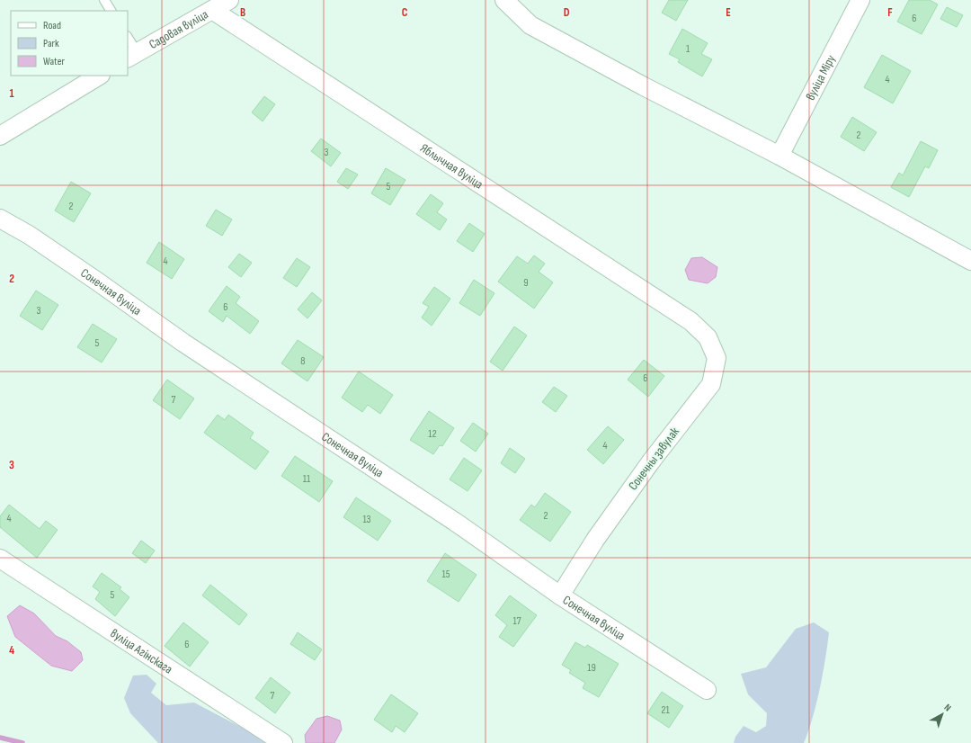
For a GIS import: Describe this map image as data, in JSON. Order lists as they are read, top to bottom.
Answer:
{
  "streets": {
    "street": [
      "Садовая вуліца",
      "вуліца Міру",
      "Яблычная вуліца",
      "Сонечная вуліца",
      "Сонечны завулак",
      "вуліца Агінскага"
    ]
  },
  "crossings": [
    ["Садовая вуліца", "Яблычная вуліца"],
    ["Яблычная вуліца", "Сонечны завулак"],
    ["Сонечная вуліца", "Сонечны завулак"]
  ],
  "house_numbers": [
    "6",
    "1",
    "4",
    "2",
    "3",
    "5",
    "2",
    "4",
    "9",
    "6",
    "3",
    "5",
    "8",
    "6",
    "7",
    "12",
    "4",
    "11",
    "2",
    "4",
    "13",
    "15",
    "5",
    "17",
    "6",
    "19",
    "7",
    "21"
  ],
  "legend": ["Road", "Park", "Water"],
  "north": "top right",
  "grid": {
    "columns": [
      "B",
      "C",
      "D",
      "E",
      "F"
    ],
    "rows": [
      "1",
      "2",
      "3",
      "4"
    ]
  }
}
